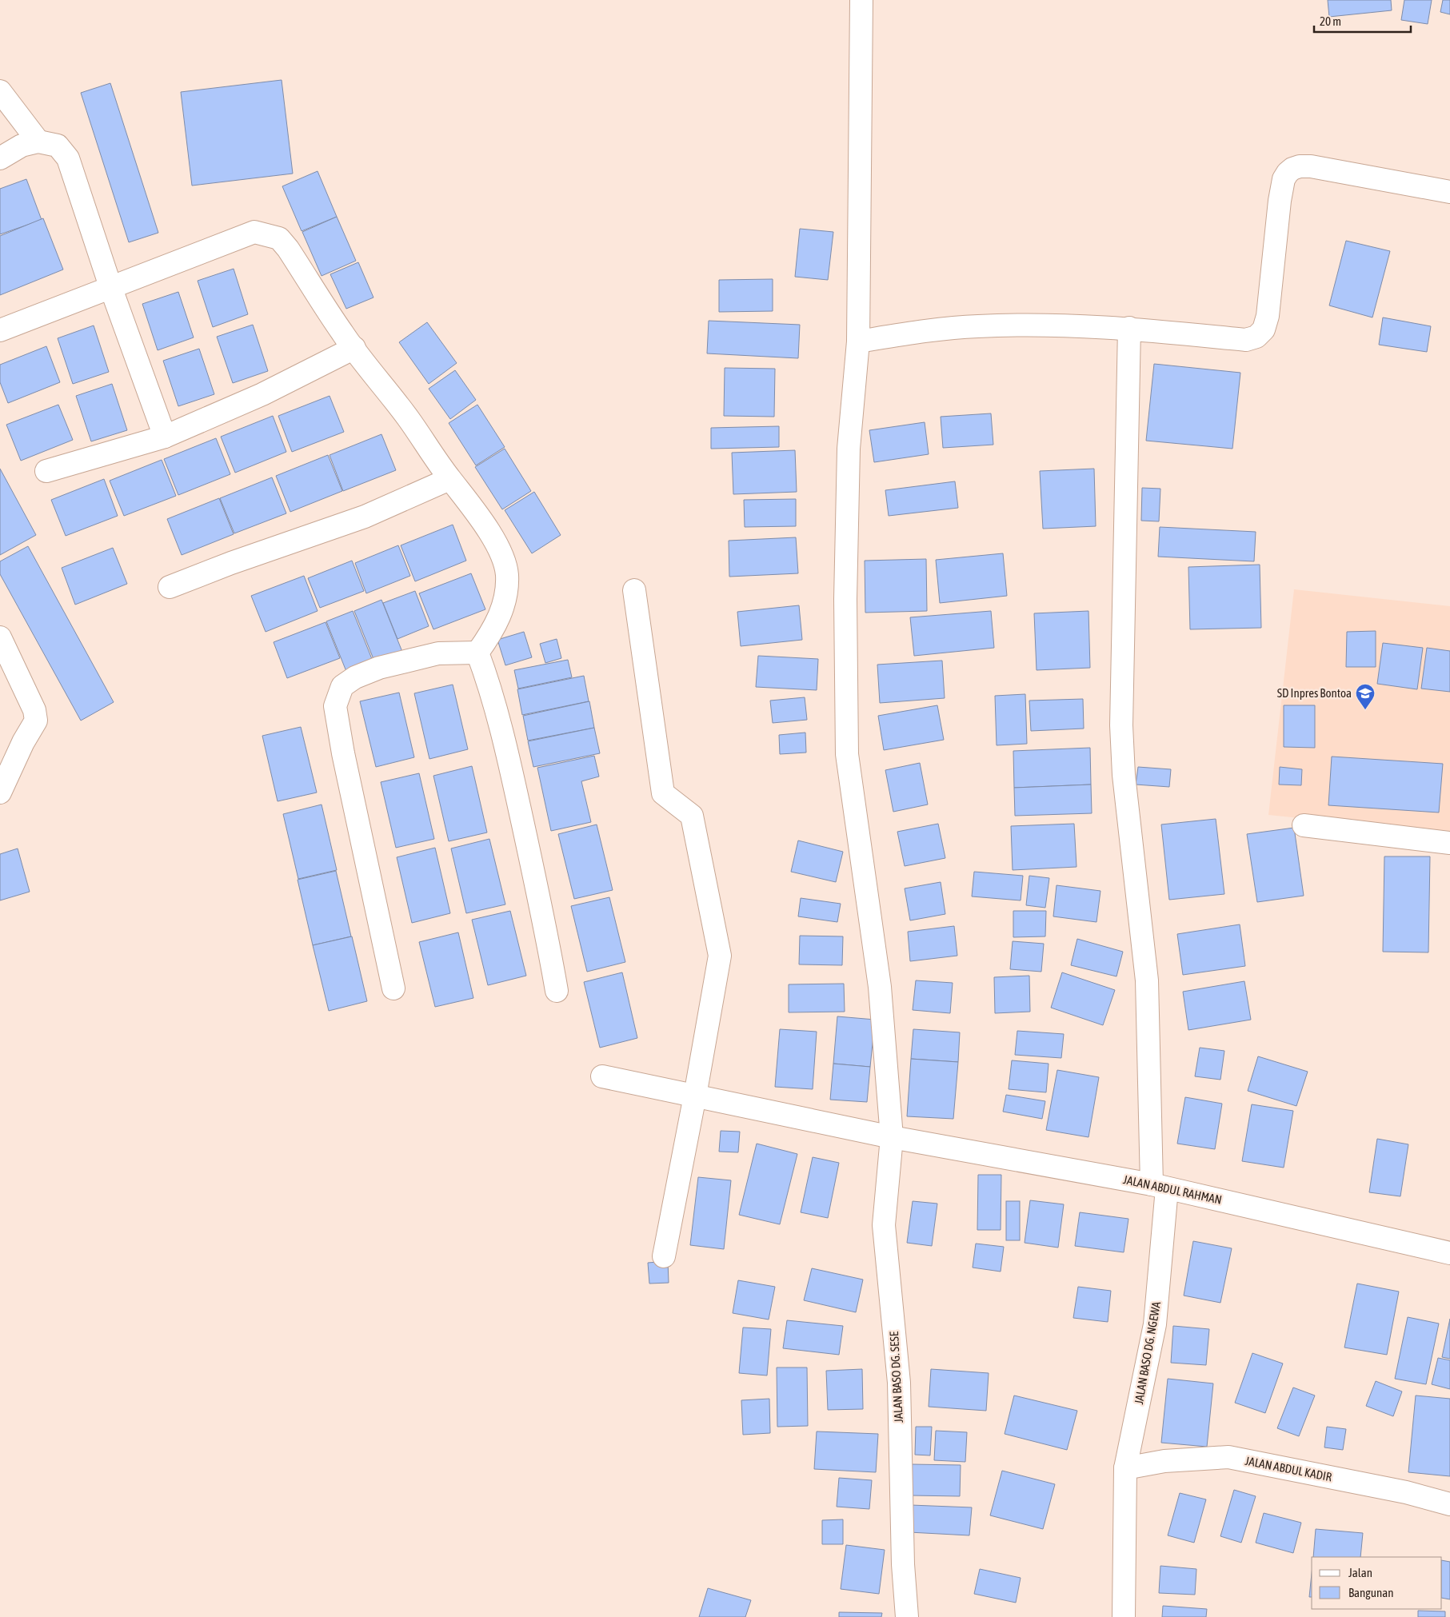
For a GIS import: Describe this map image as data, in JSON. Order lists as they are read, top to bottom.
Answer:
{
  "streets": {
    "street": [
      "JALAN ABDUL RAHMAN",
      "JALAN BASO DG. NGEWA",
      "JALAN BASO DG. SESE",
      "JALAN ABDUL KADIR"
    ]
  },
  "crossings": [
    ["JALAN ABDUL RAHMAN", "JALAN BASO DG. NGEWA"],
    ["JALAN ABDUL RAHMAN", "JALAN BASO DG. SESE"],
    ["JALAN BASO DG. NGEWA", "JALAN ABDUL KADIR"]
  ],
  "places": {
    "school or university": ["SD Inpres Bontoa"]
  },
  "legend": ["Jalan", "Bangunan"],
  "scale_bar": "20 m"
}
